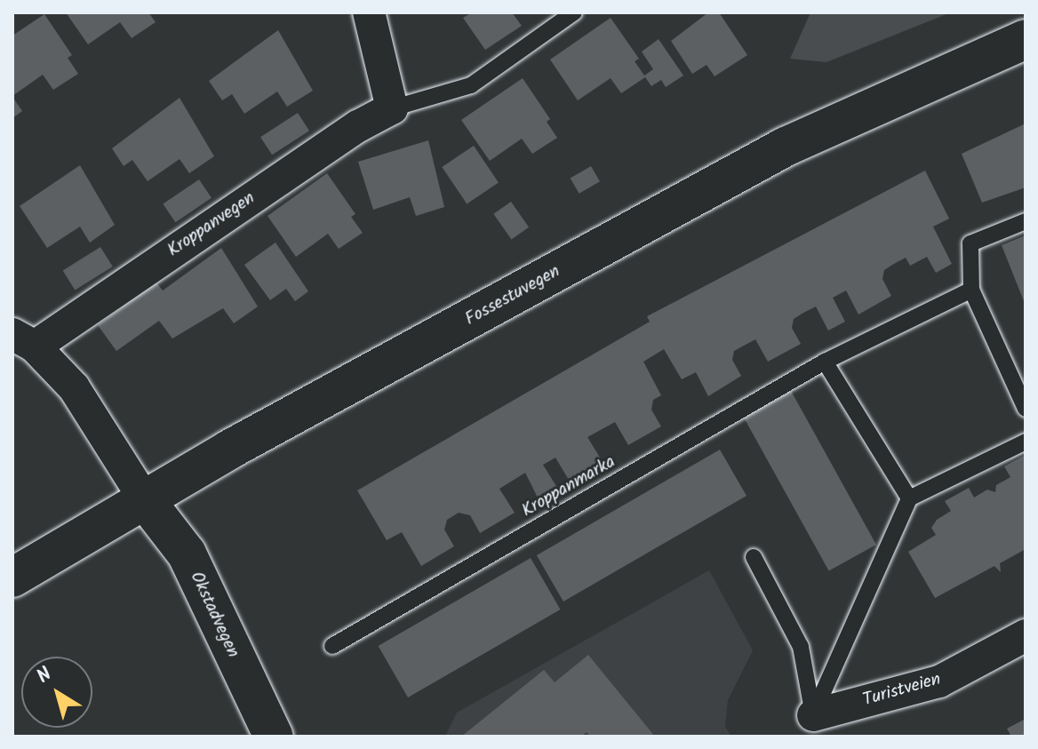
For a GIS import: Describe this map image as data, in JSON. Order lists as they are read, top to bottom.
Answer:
{
  "streets": {
    "street": [
      "Kroppanvegen",
      "Fossestuvegen",
      "Okstadvegen",
      "Turistveien"
    ],
    "lane": ["Kroppanmarka"]
  },
  "crossings": [
    ["Kroppanvegen", "Fossestuvegen"],
    ["Kroppanvegen", "Okstadvegen"],
    ["Fossestuvegen", "Okstadvegen"]
  ],
  "north": "top left"
}
